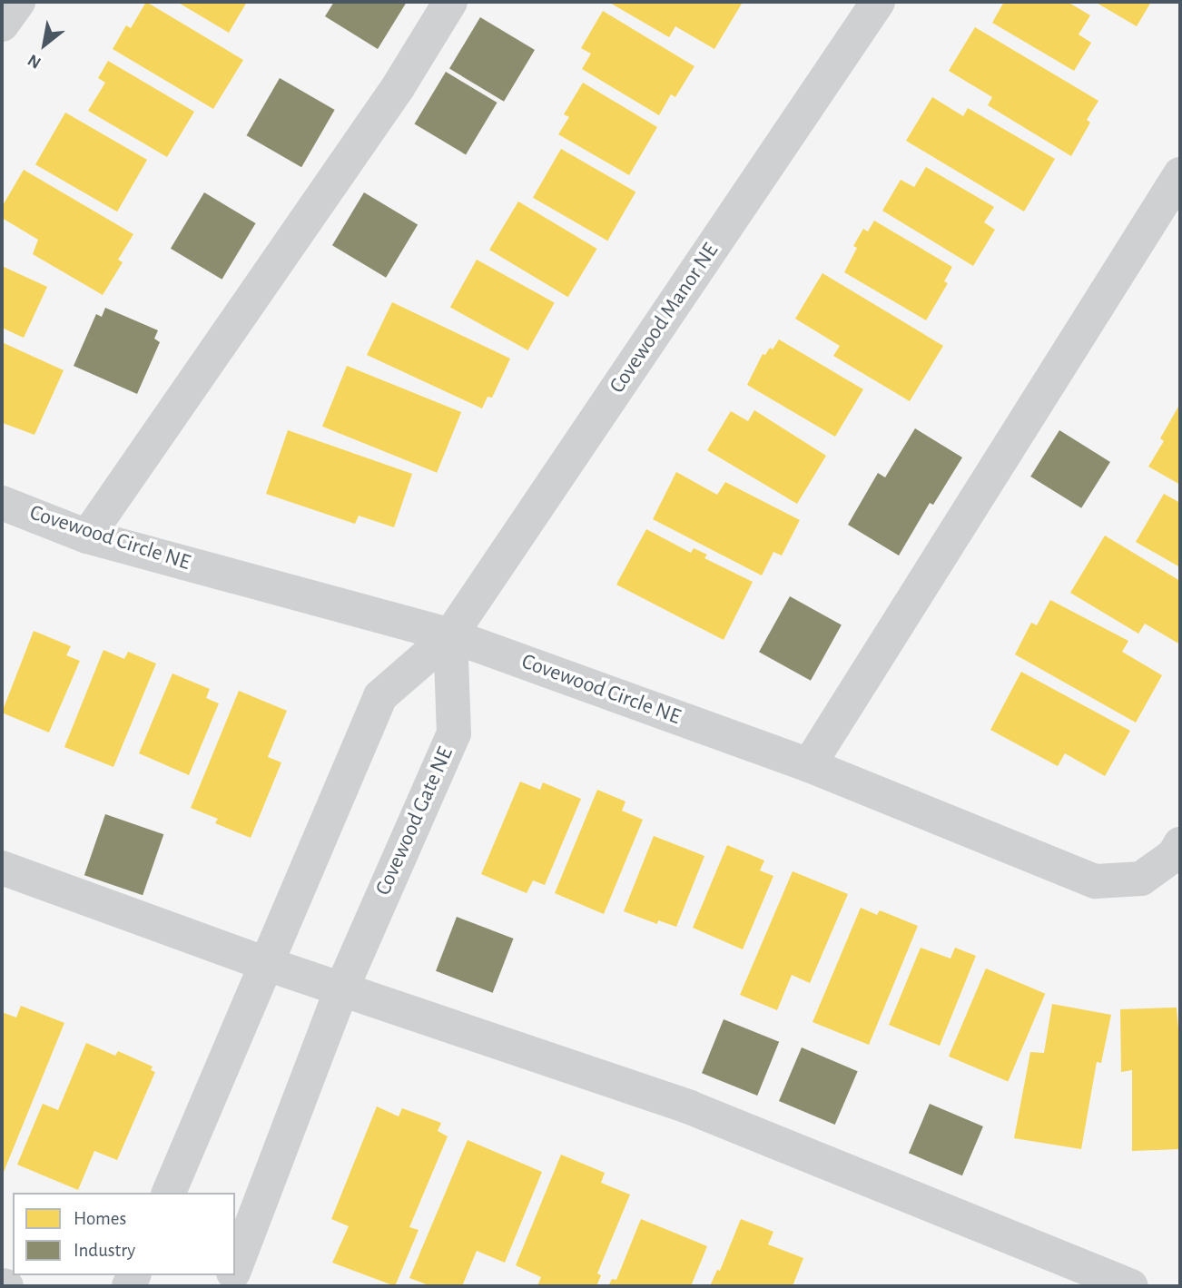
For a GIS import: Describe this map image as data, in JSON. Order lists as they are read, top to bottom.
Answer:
{
  "streets": {
    "street": ["Covewood Manor NE", "Covewood Circle NE", "Covewood Gate NE"]
  },
  "crossings": [
    ["Covewood Manor NE", "Covewood Circle NE"],
    ["Covewood Manor NE", "Covewood Gate NE"],
    ["Covewood Circle NE", "Covewood Gate NE"]
  ],
  "legend": ["Homes", "Industry"],
  "north": "bottom left"
}
